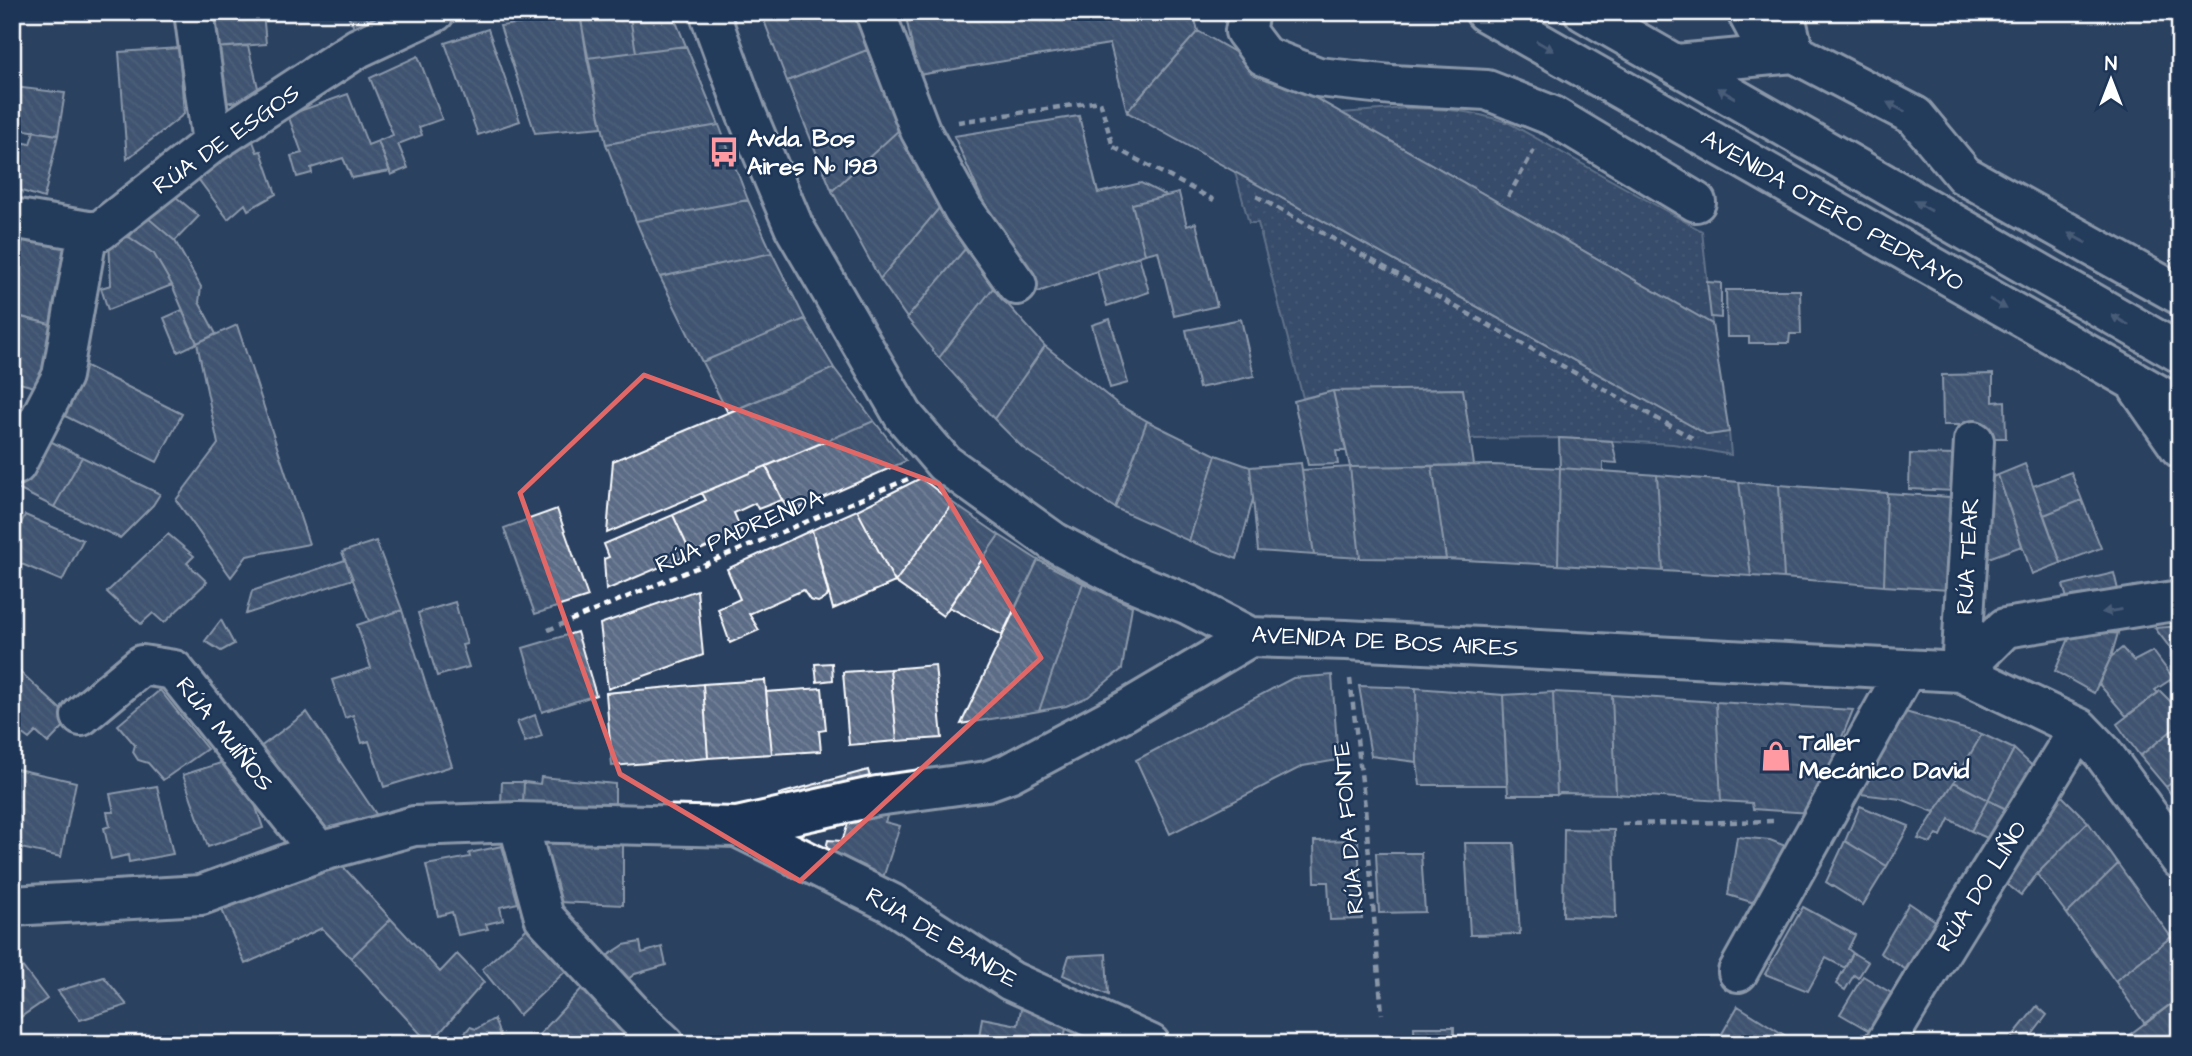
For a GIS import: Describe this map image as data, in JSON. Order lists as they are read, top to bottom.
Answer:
{
  "streets": {
    "street": [
      "RÚA DE ESGOS",
      "AVENIDA OTERO PEDRAYO",
      "RÚA TEAR",
      "AVENIDA DE BOS AIRES",
      "RÚA MUÍÑOS",
      "RÚA DO LIÑO",
      "RÚA DE BANDE"
    ],
    "path": ["RÚA PADRENDA", "RÚA DA FONTE"]
  },
  "crossings": [
    ["RÚA PADRENDA", "AVENIDA DE BOS AIRES"],
    ["RÚA TEAR", "AVENIDA DE BOS AIRES"],
    ["AVENIDA DE BOS AIRES", "RÚA DA FONTE"],
    ["AVENIDA DE BOS AIRES", "RÚA DO LIÑO"]
  ],
  "places": {
    "bus stop": ["Avda. Bos Aires Nº 198"],
    "shop": ["Taller Mecánico David"]
  },
  "north": "top"
}
